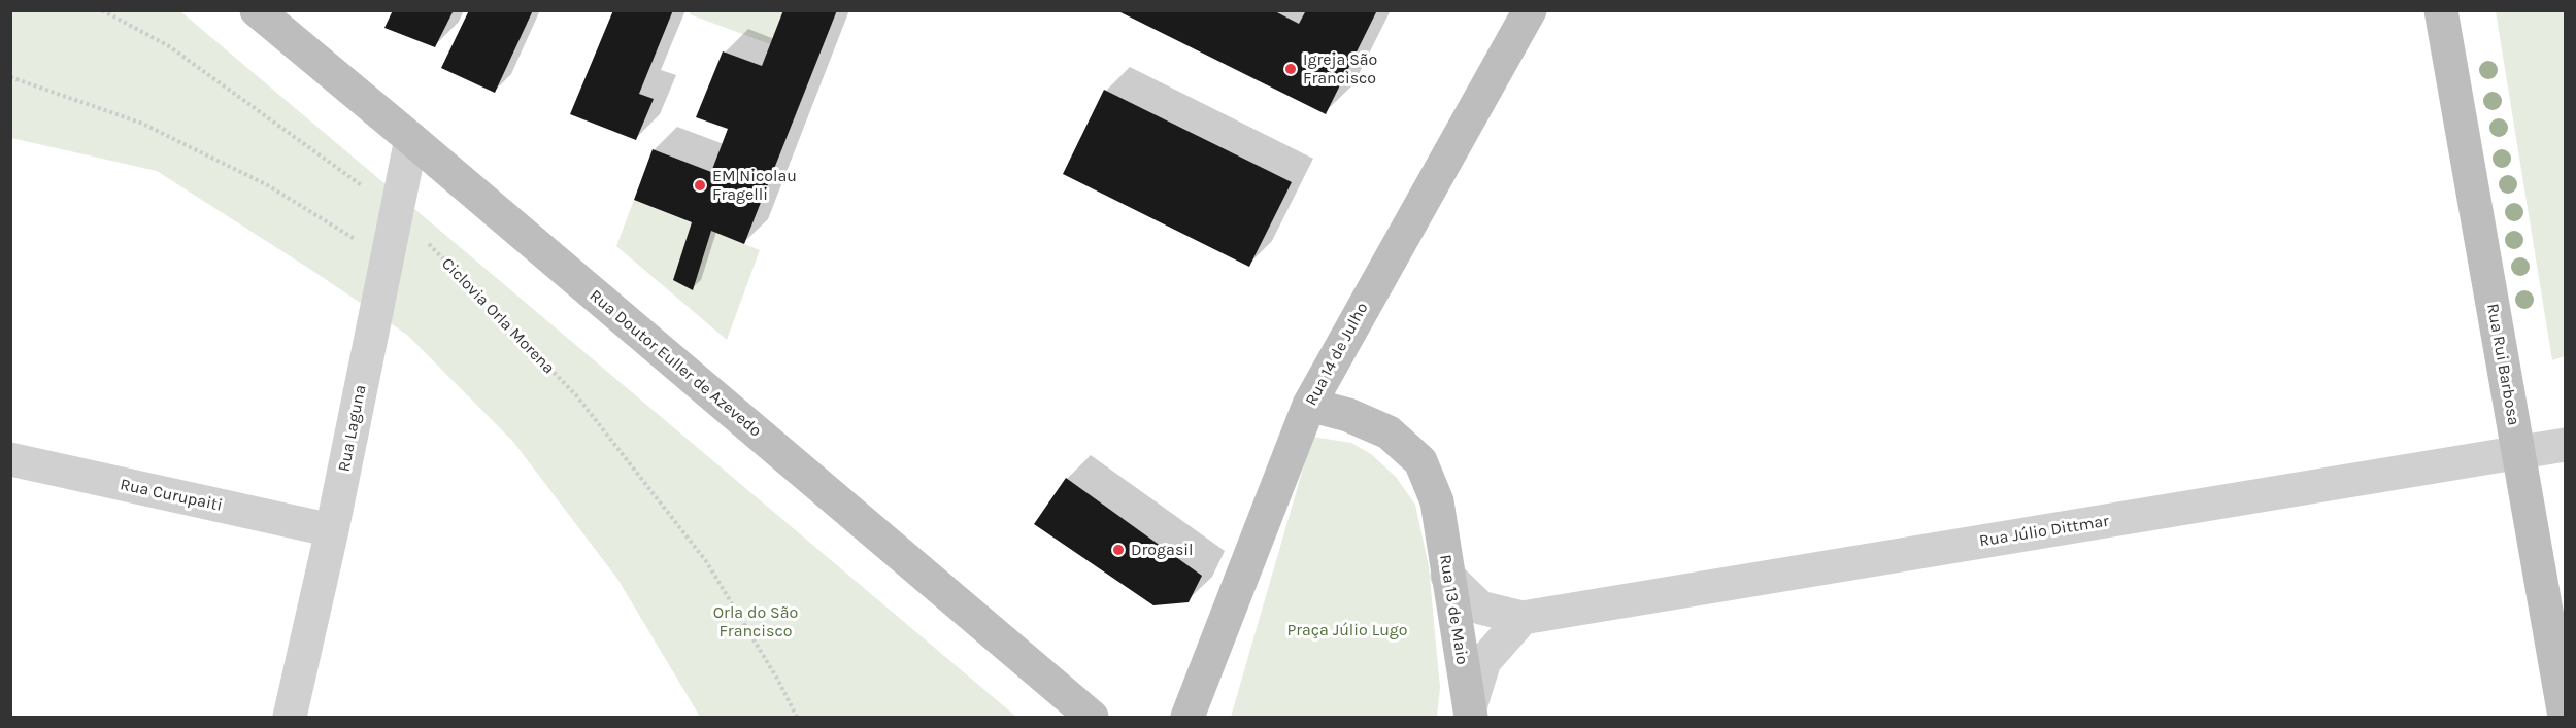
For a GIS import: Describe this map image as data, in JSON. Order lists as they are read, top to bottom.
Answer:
{
  "streets": {
    "street": [
      "Rua 14 de Julho",
      "Rua Doutor Euller de Azevedo",
      "Rua Rui Barbosa",
      "Rua Laguna",
      "Rua Curupaiti",
      "Rua Júlio Dittmar",
      "Rua 13 de Maio"
    ],
    "path": ["Ciclovia Orla Morena"]
  },
  "crossings": [
    ["Ciclovia Orla Morena", "Rua Laguna"],
    ["Rua 14 de Julho", "Rua 13 de Maio"],
    ["Rua Doutor Euller de Azevedo", "Rua Laguna"],
    ["Rua Rui Barbosa", "Rua Júlio Dittmar"],
    ["Rua Laguna", "Rua Curupaiti"],
    ["Rua Júlio Dittmar", "Rua 13 de Maio"]
  ],
  "parks": ["Orla do São Francisco", "Praça Júlio Lugo"],
  "places": ["Igreja São Francisco", "EM Nicolau Fragelli", "Drogasil"]
}
